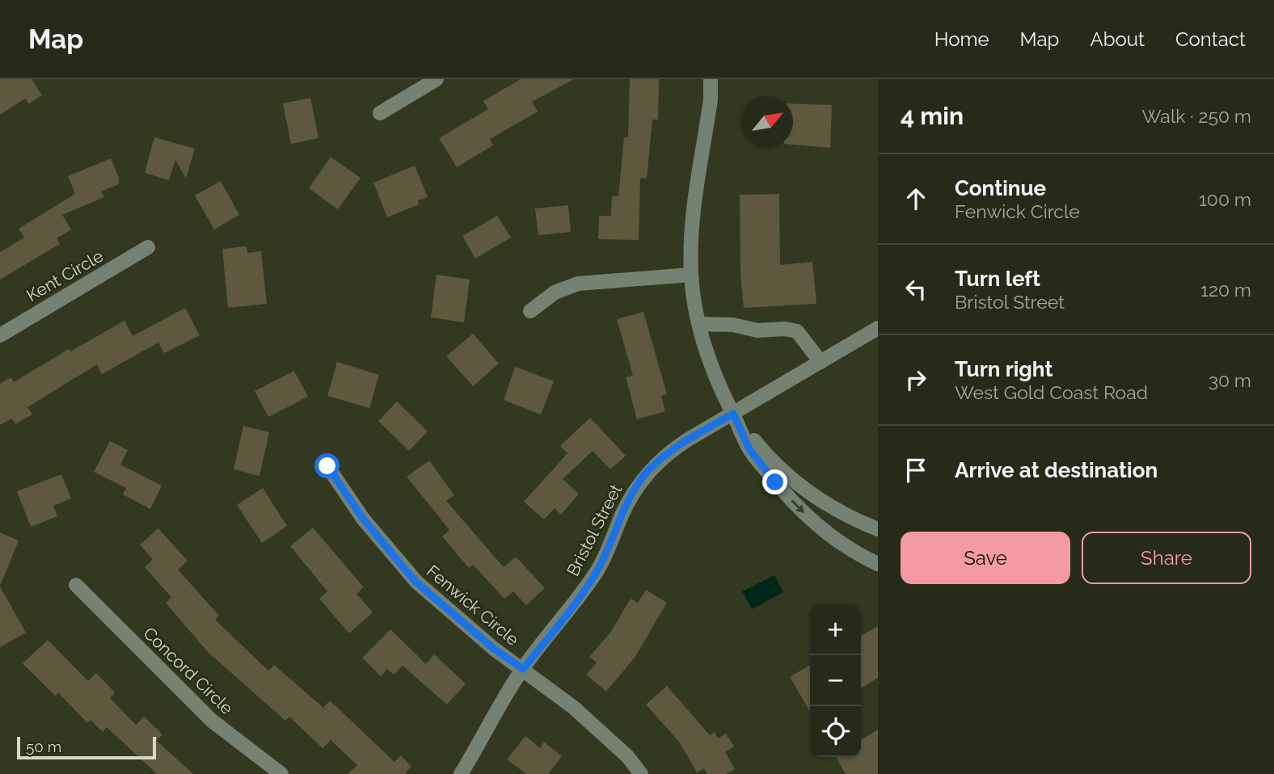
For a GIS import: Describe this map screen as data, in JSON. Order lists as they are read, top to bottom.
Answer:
{
  "streets": {
    "street": [
      "Kent Circle",
      "Bristol Street",
      "Fenwick Circle",
      "Concord Circle"
    ]
  },
  "crossings": [
    ["Bristol Street", "Fenwick Circle"]
  ],
  "scale_bar": "50 m",
  "north": "top right",
  "page": {
    "header": "Map",
    "nav": [
      "Home",
      "Map",
      "About",
      "Contact"
    ],
    "heading": ["4 min", "Walk · 250 m"],
    "list": [
      ["Continue", "Fenwick Circle", "100 m"],
      ["Turn left", "Bristol Street", "120 m"],
      ["Turn right", "West Gold Coast Road", "30 m"],
      "Arrive at destination"
    ],
    "buttons": ["Save", "Share"],
    "map_buttons": ["+", "−"],
    "scale": "50 m"
  }
}
